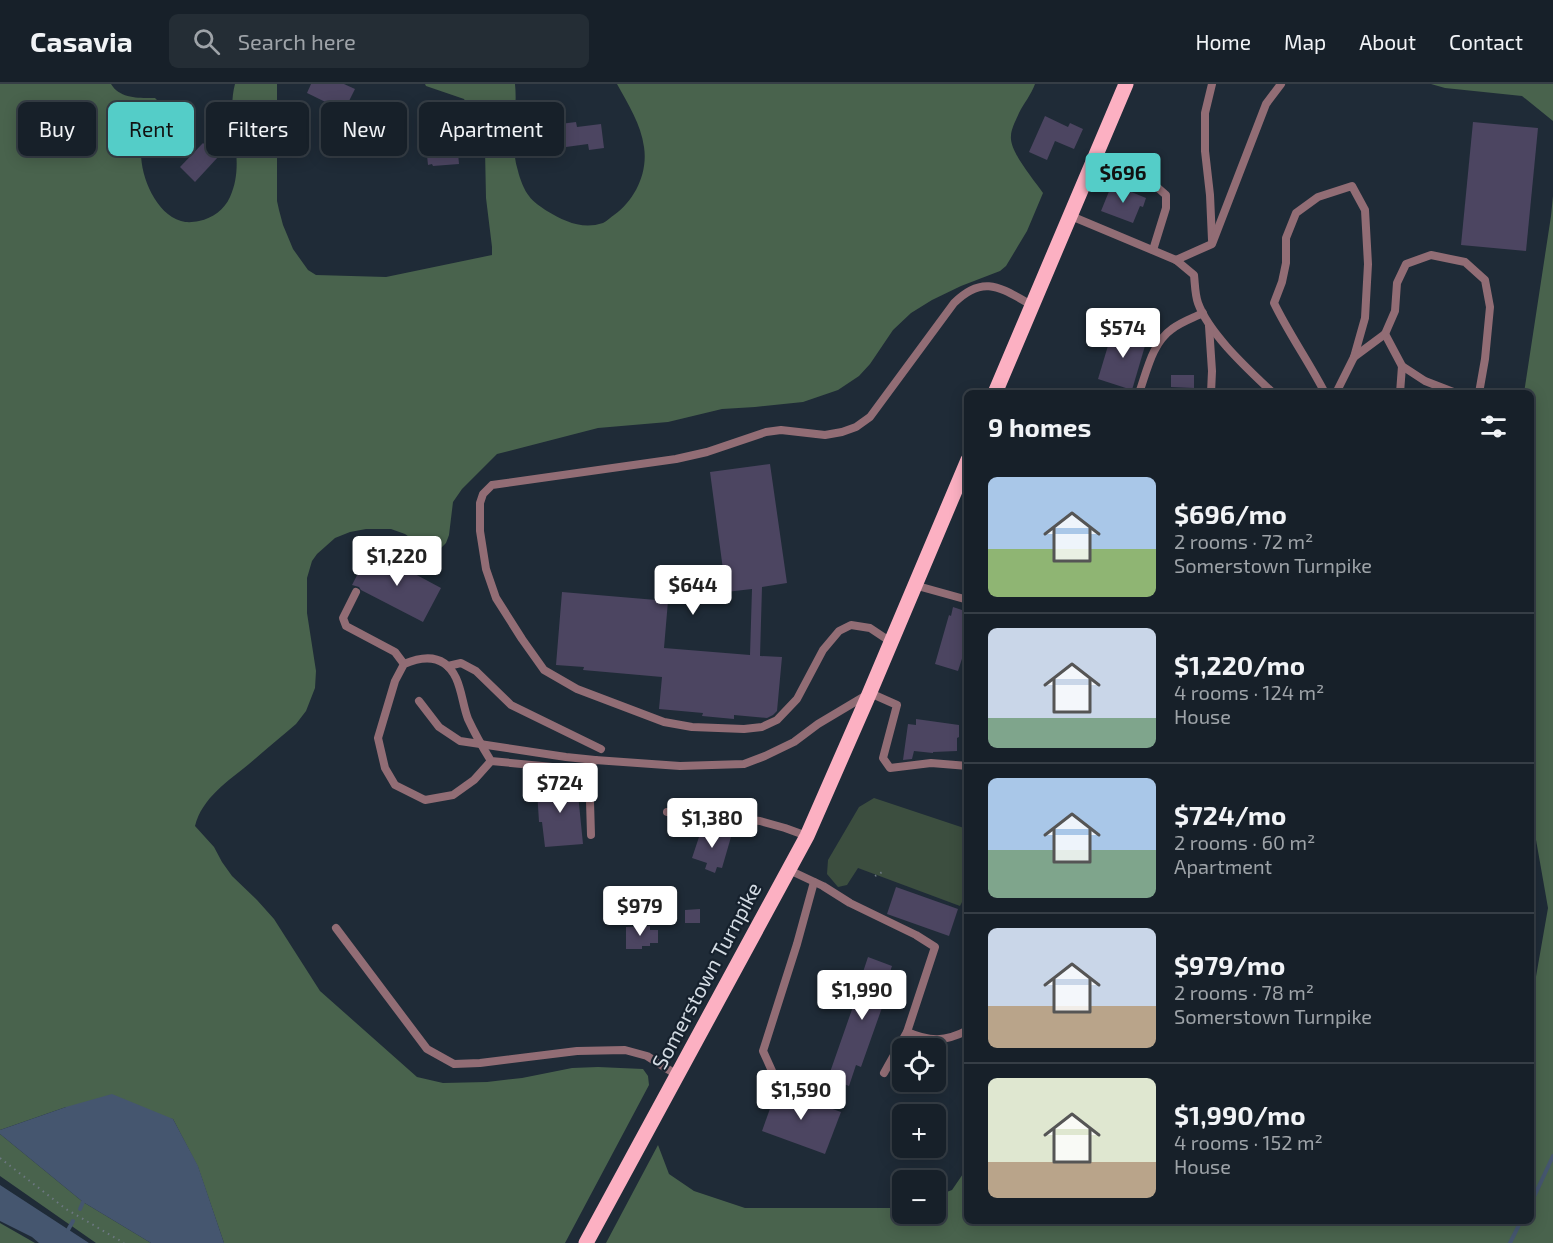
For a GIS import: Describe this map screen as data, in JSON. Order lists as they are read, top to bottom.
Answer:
{
  "streets": {
    "main road": ["Somerstown Turnpike"]
  },
  "page": {
    "header": "Casavia",
    "search": "Search here",
    "nav": [
      "Home",
      "Map",
      "About",
      "Contact"
    ],
    "chip": [
      "Buy",
      "Rent",
      "Filters",
      "New",
      "Apartment"
    ],
    "price": [
      "$696",
      "$574",
      "$1,220",
      "$644",
      "$724",
      "$1,380",
      "$979",
      "$1,990",
      "$1,590"
    ],
    "heading": "9 homes",
    "list": [
      {
        "name": "$696/mo",
        "note": "2 rooms · 72 m² · Somerstown Turnpike"
      },
      {
        "name": "$1,220/mo",
        "note": "4 rooms · 124 m² · House"
      },
      {
        "name": "$724/mo",
        "note": "2 rooms · 60 m² · Apartment"
      },
      {
        "name": "$979/mo",
        "note": "2 rooms · 78 m² · Somerstown Turnpike"
      },
      {
        "name": "$1,990/mo",
        "note": "4 rooms · 152 m² · House"
      }
    ],
    "map_buttons": ["+", "−"]
  }
}
